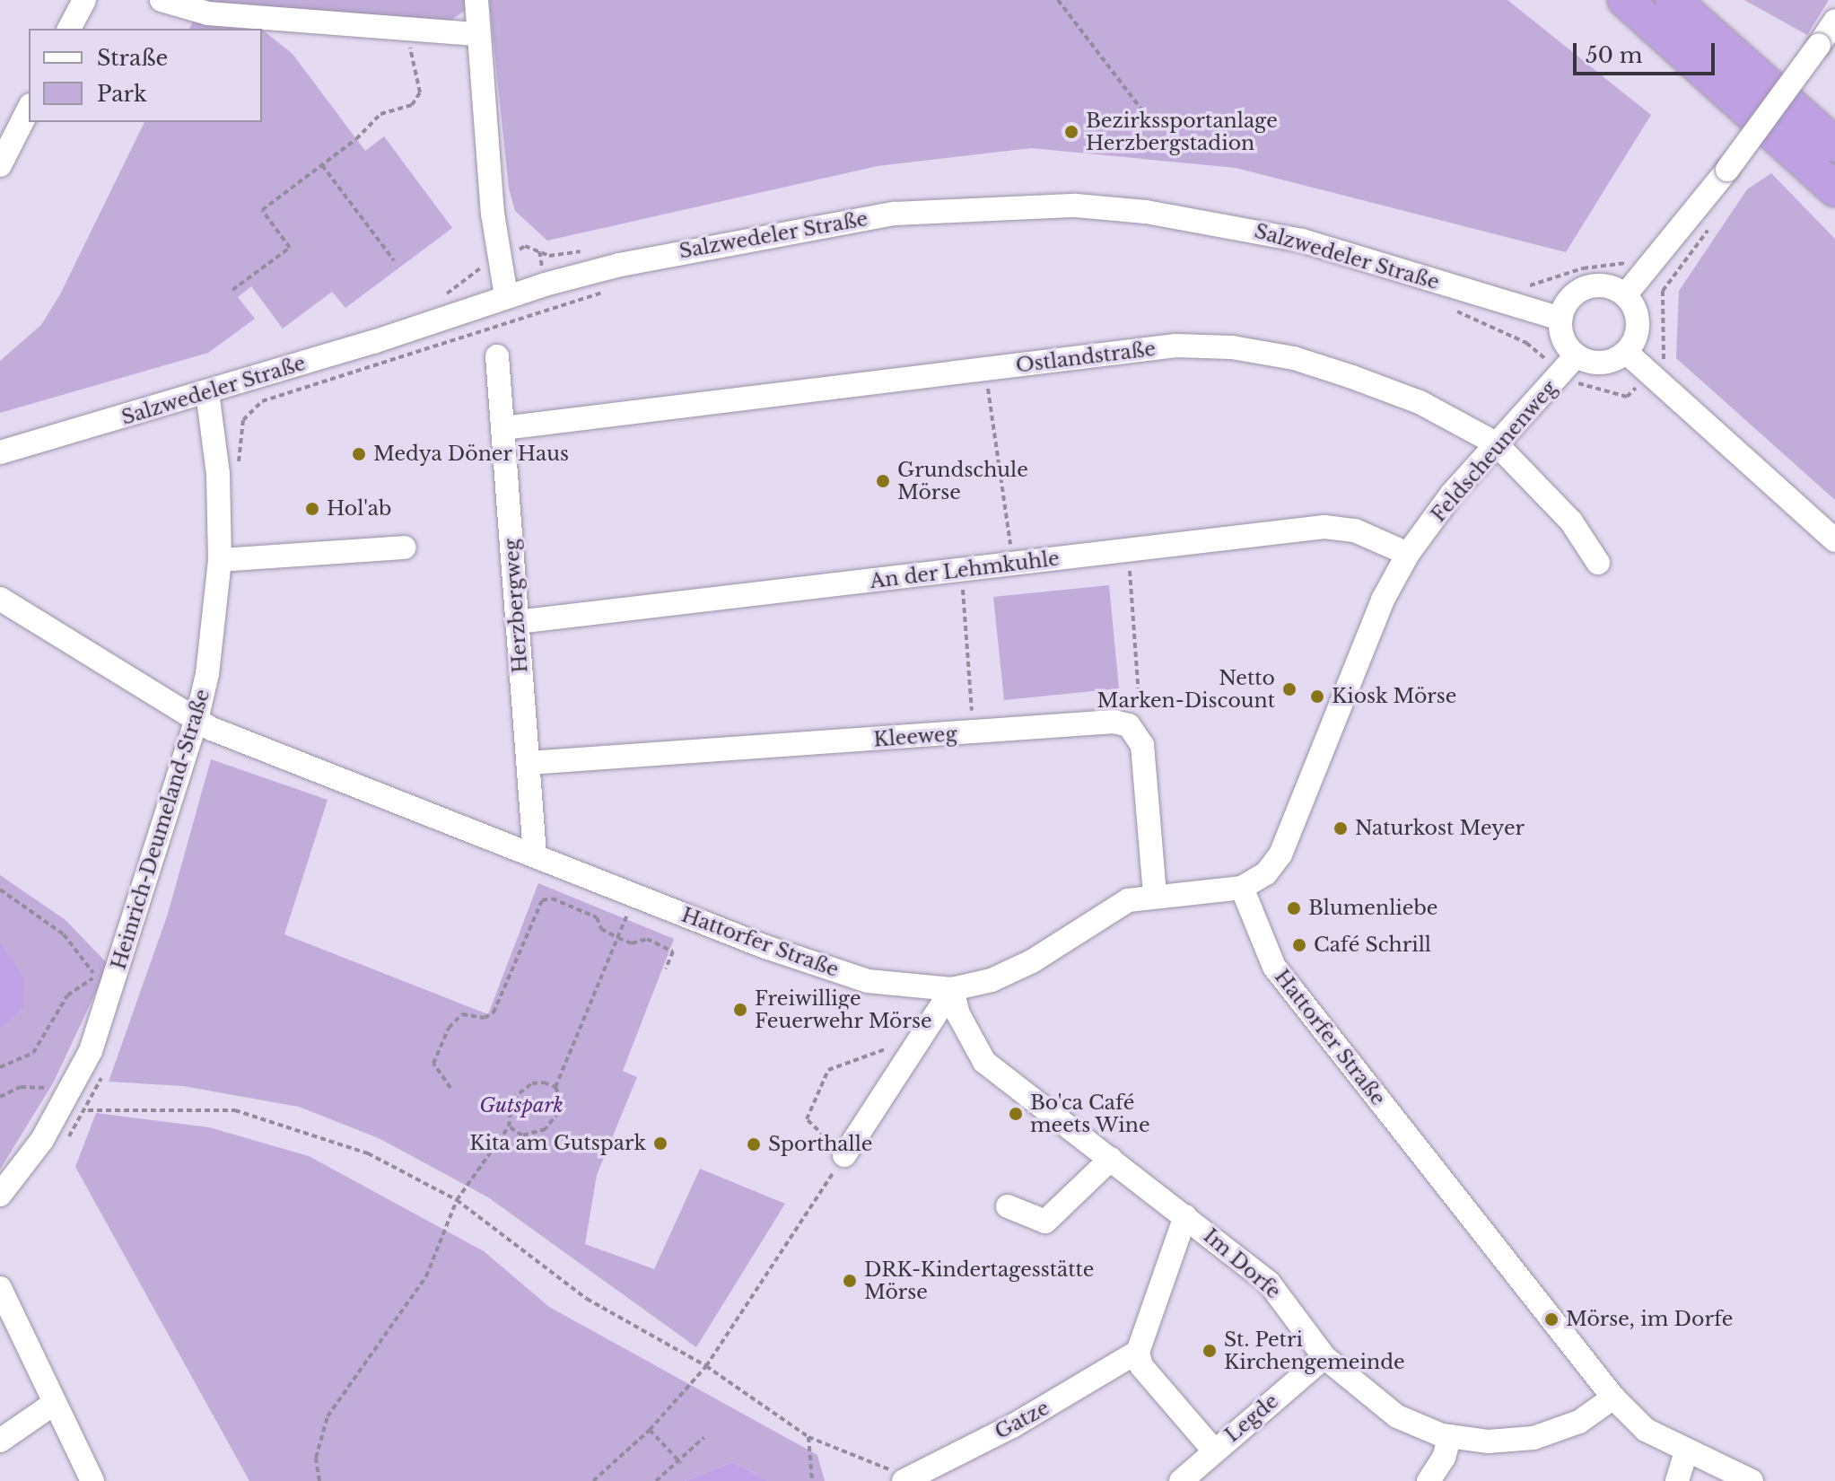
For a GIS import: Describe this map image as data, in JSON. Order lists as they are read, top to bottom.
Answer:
{
  "streets": {
    "street": [
      "Salzwedeler Straße",
      "Ostlandstraße",
      "Feldscheunenweg",
      "An der Lehmkuhle",
      "Herzbergweg",
      "Kleeweg",
      "Heinrich-Deumeland-Straße",
      "Hattorfer Straße",
      "Im Dorfe",
      "Legde",
      "Gatze"
    ]
  },
  "crossings": [
    ["Salzwedeler Straße", "Feldscheunenweg"],
    ["Salzwedeler Straße", "Heinrich-Deumeland-Straße"],
    ["Ostlandstraße", "Feldscheunenweg"],
    ["Ostlandstraße", "Herzbergweg"],
    ["Feldscheunenweg", "An der Lehmkuhle"],
    ["Feldscheunenweg", "Hattorfer Straße"],
    ["An der Lehmkuhle", "Herzbergweg"],
    ["Herzbergweg", "Kleeweg"],
    ["Herzbergweg", "Hattorfer Straße"],
    ["Heinrich-Deumeland-Straße", "Hattorfer Straße"],
    ["Hattorfer Straße", "Im Dorfe"],
    ["Im Dorfe", "Legde"]
  ],
  "parks": ["Gutspark"],
  "places": [
    "Bezirkssportanlage Herzbergstadion",
    "Medya Döner Haus",
    "Grundschule Mörse",
    "Hol'ab",
    "Netto Marken-Discount",
    "Kiosk Mörse",
    "Naturkost Meyer",
    "Blumenliebe",
    "Café Schrill",
    "Freiwillige Feuerwehr Mörse",
    "Bo'ca Café meets Wine",
    "Kita am Gutspark",
    "Sporthalle",
    "DRK-Kindertagesstätte Mörse",
    "Mörse, im Dorfe",
    "St. Petri Kirchengemeinde"
  ],
  "legend": ["Straße", "Park"],
  "scale_bar": "50 m"
}
